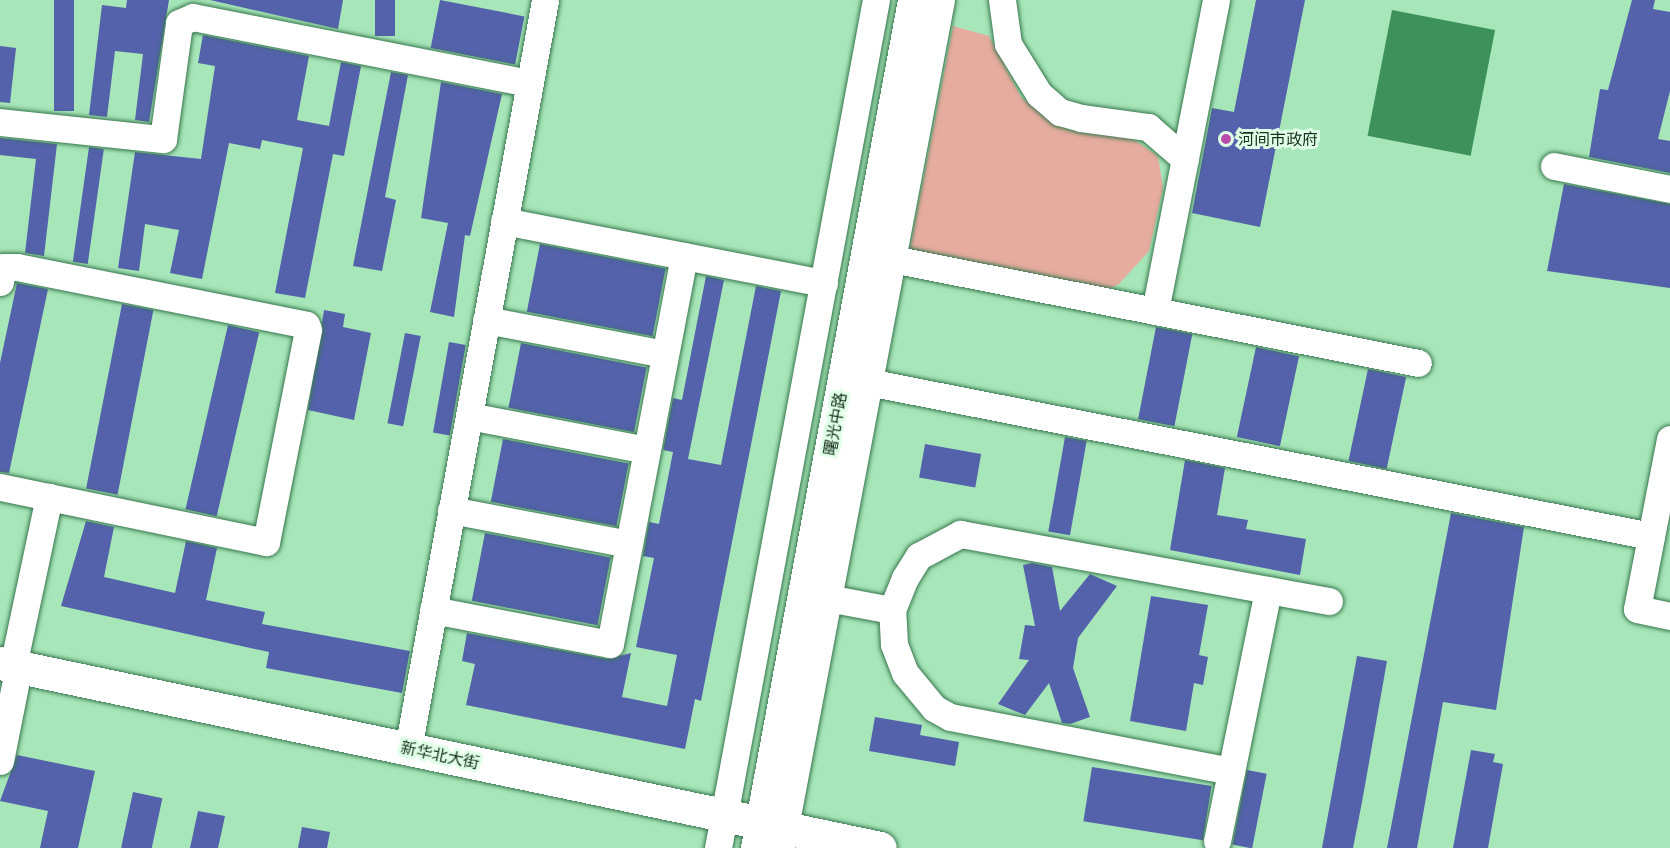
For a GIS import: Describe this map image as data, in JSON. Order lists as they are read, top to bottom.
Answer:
{
  "streets": {
    "main road": ["曙光中路", "新华北大街"]
  },
  "crossings": [
    ["曙光中路", "新华北大街"]
  ],
  "places": ["河间市政府"]
}
